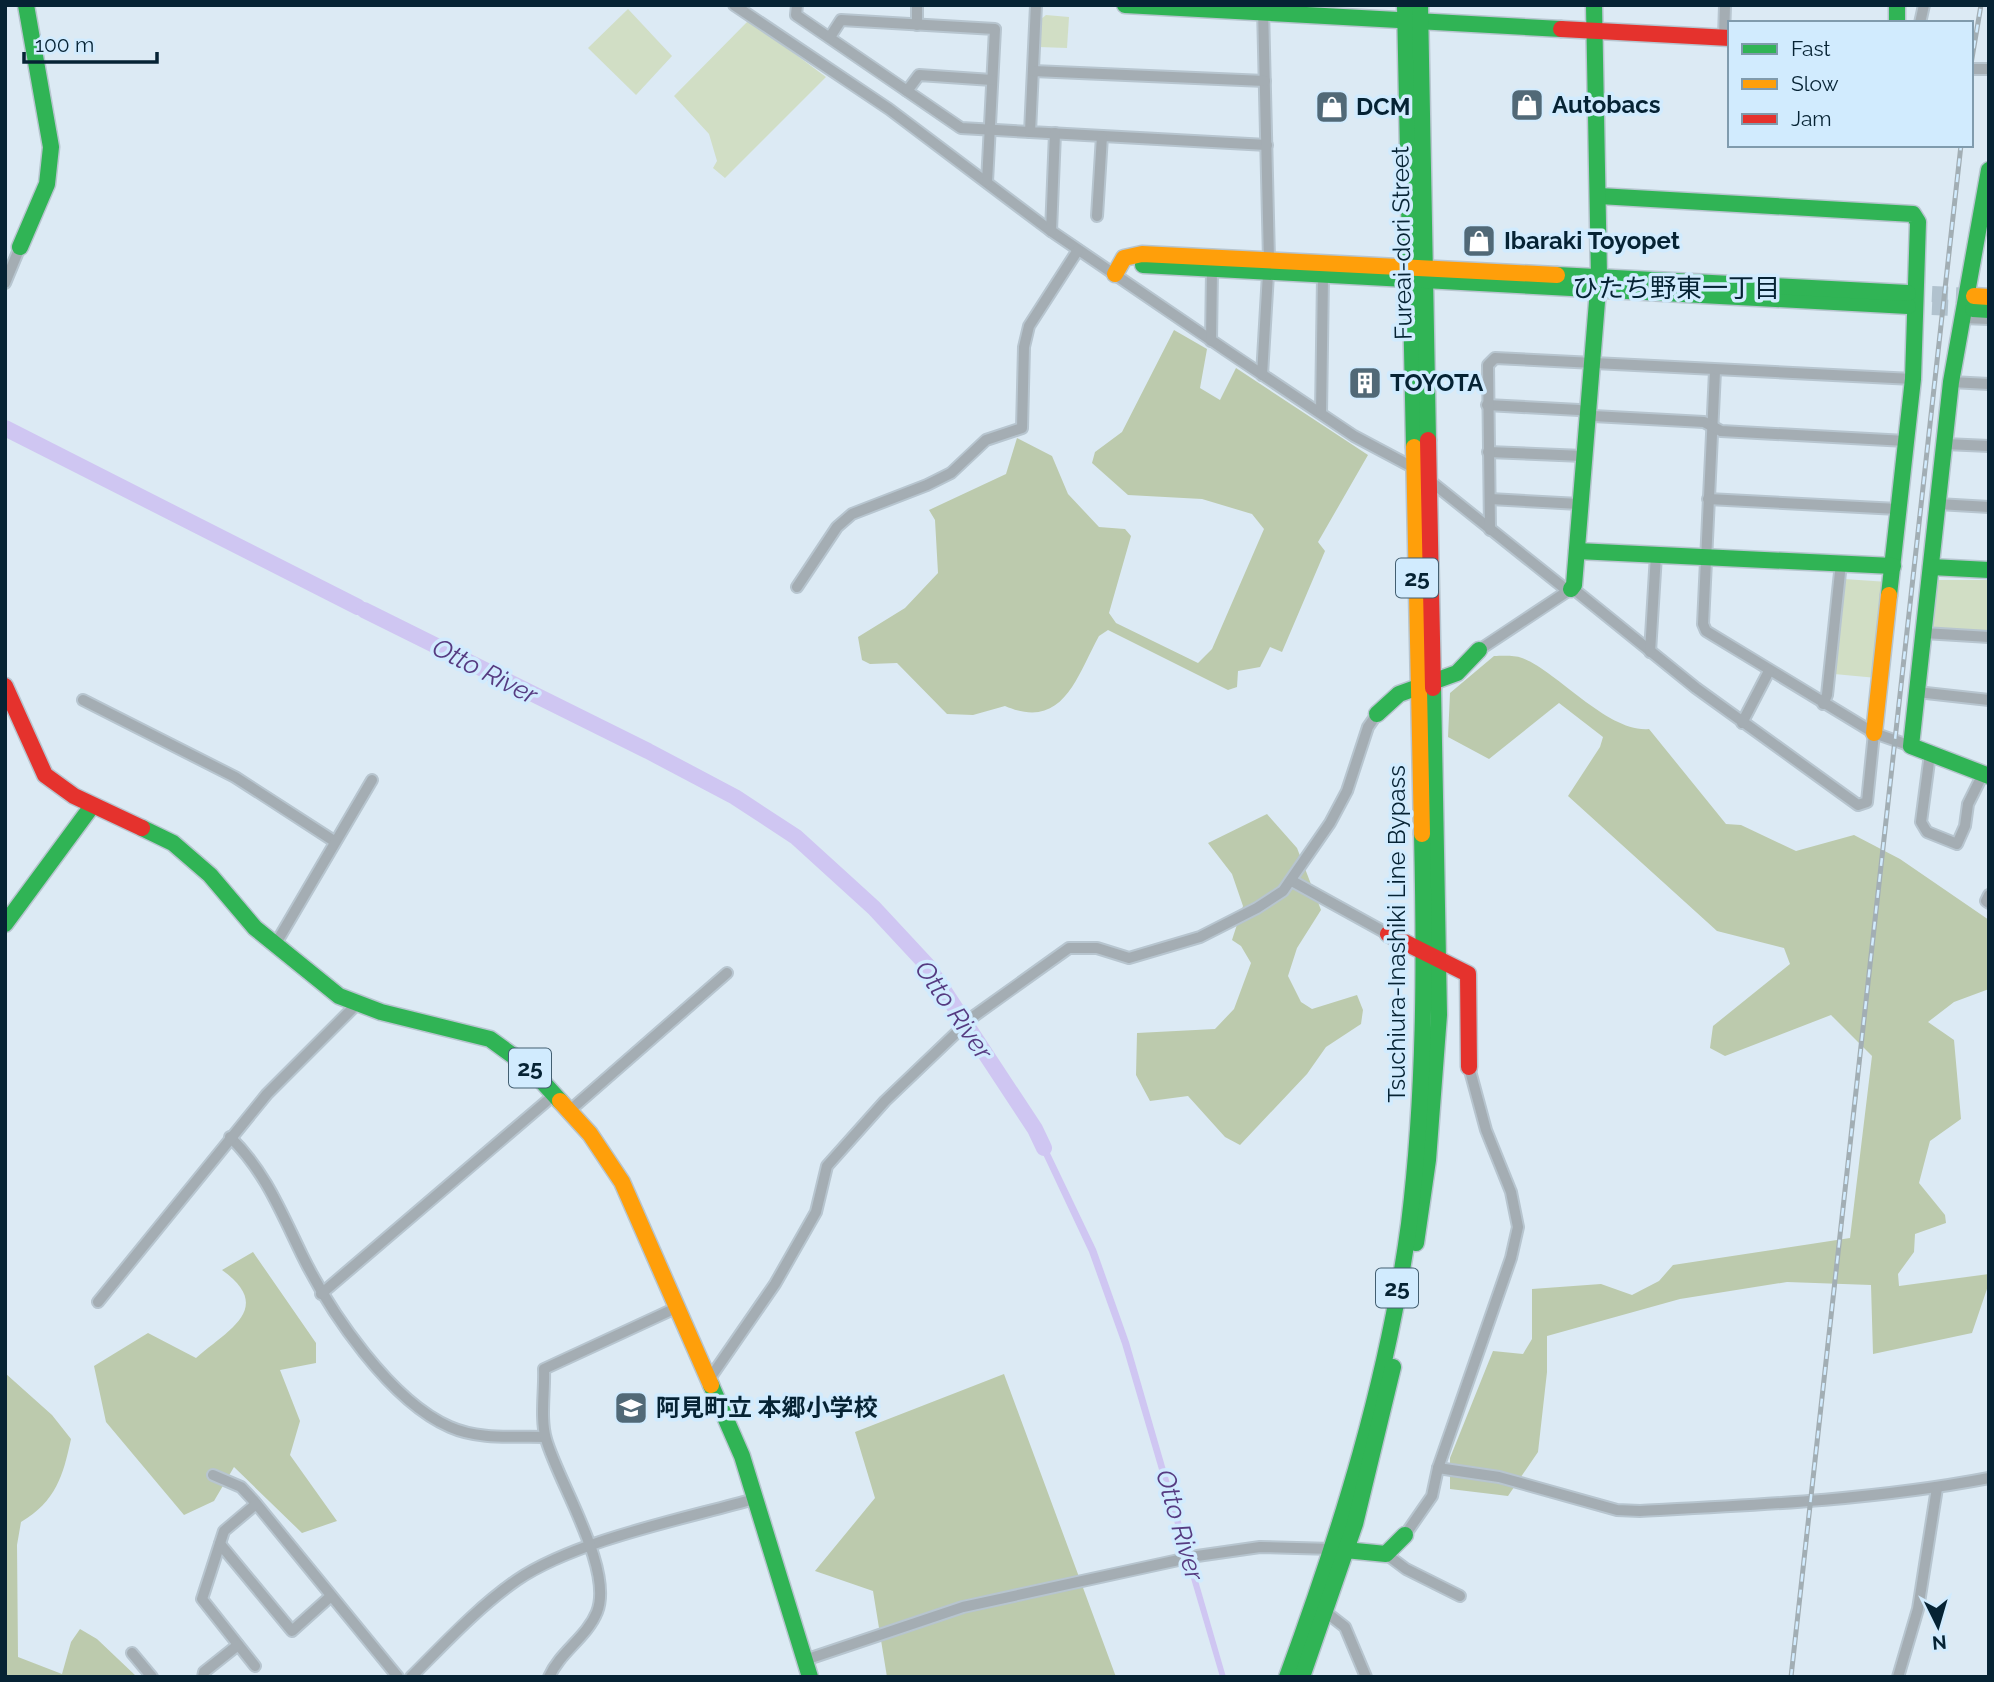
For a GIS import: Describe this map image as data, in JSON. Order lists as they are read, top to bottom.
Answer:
{
  "streets": {
    "street": ["Fureai-dori Street", "25", "Tsuchiura-Inashiki Line Bypass"]
  },
  "crossings": [
    ["Fureai-dori Street", "Tsuchiura-Inashiki Line Bypass"]
  ],
  "districts": ["ひたち野東一丁目"],
  "water": ["Otto River"],
  "places": {
    "shop": ["Autobacs", "DCM", "Ibaraki Toyopet"],
    "building": ["TOYOTA"],
    "school or university": ["阿見町立 本郷小学校"]
  },
  "legend": ["Fast", "Slow", "Jam"],
  "scale_bar": "100 m",
  "north": "bottom"
}
